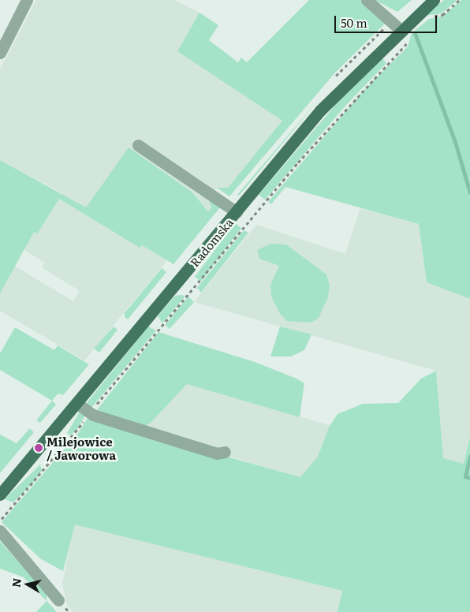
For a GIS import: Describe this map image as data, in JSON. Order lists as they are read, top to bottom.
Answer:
{
  "streets": {
    "main road": ["Radomska"]
  },
  "places": ["Milejowice / Jaworowa"],
  "scale_bar": "50 m",
  "north": "left"
}
